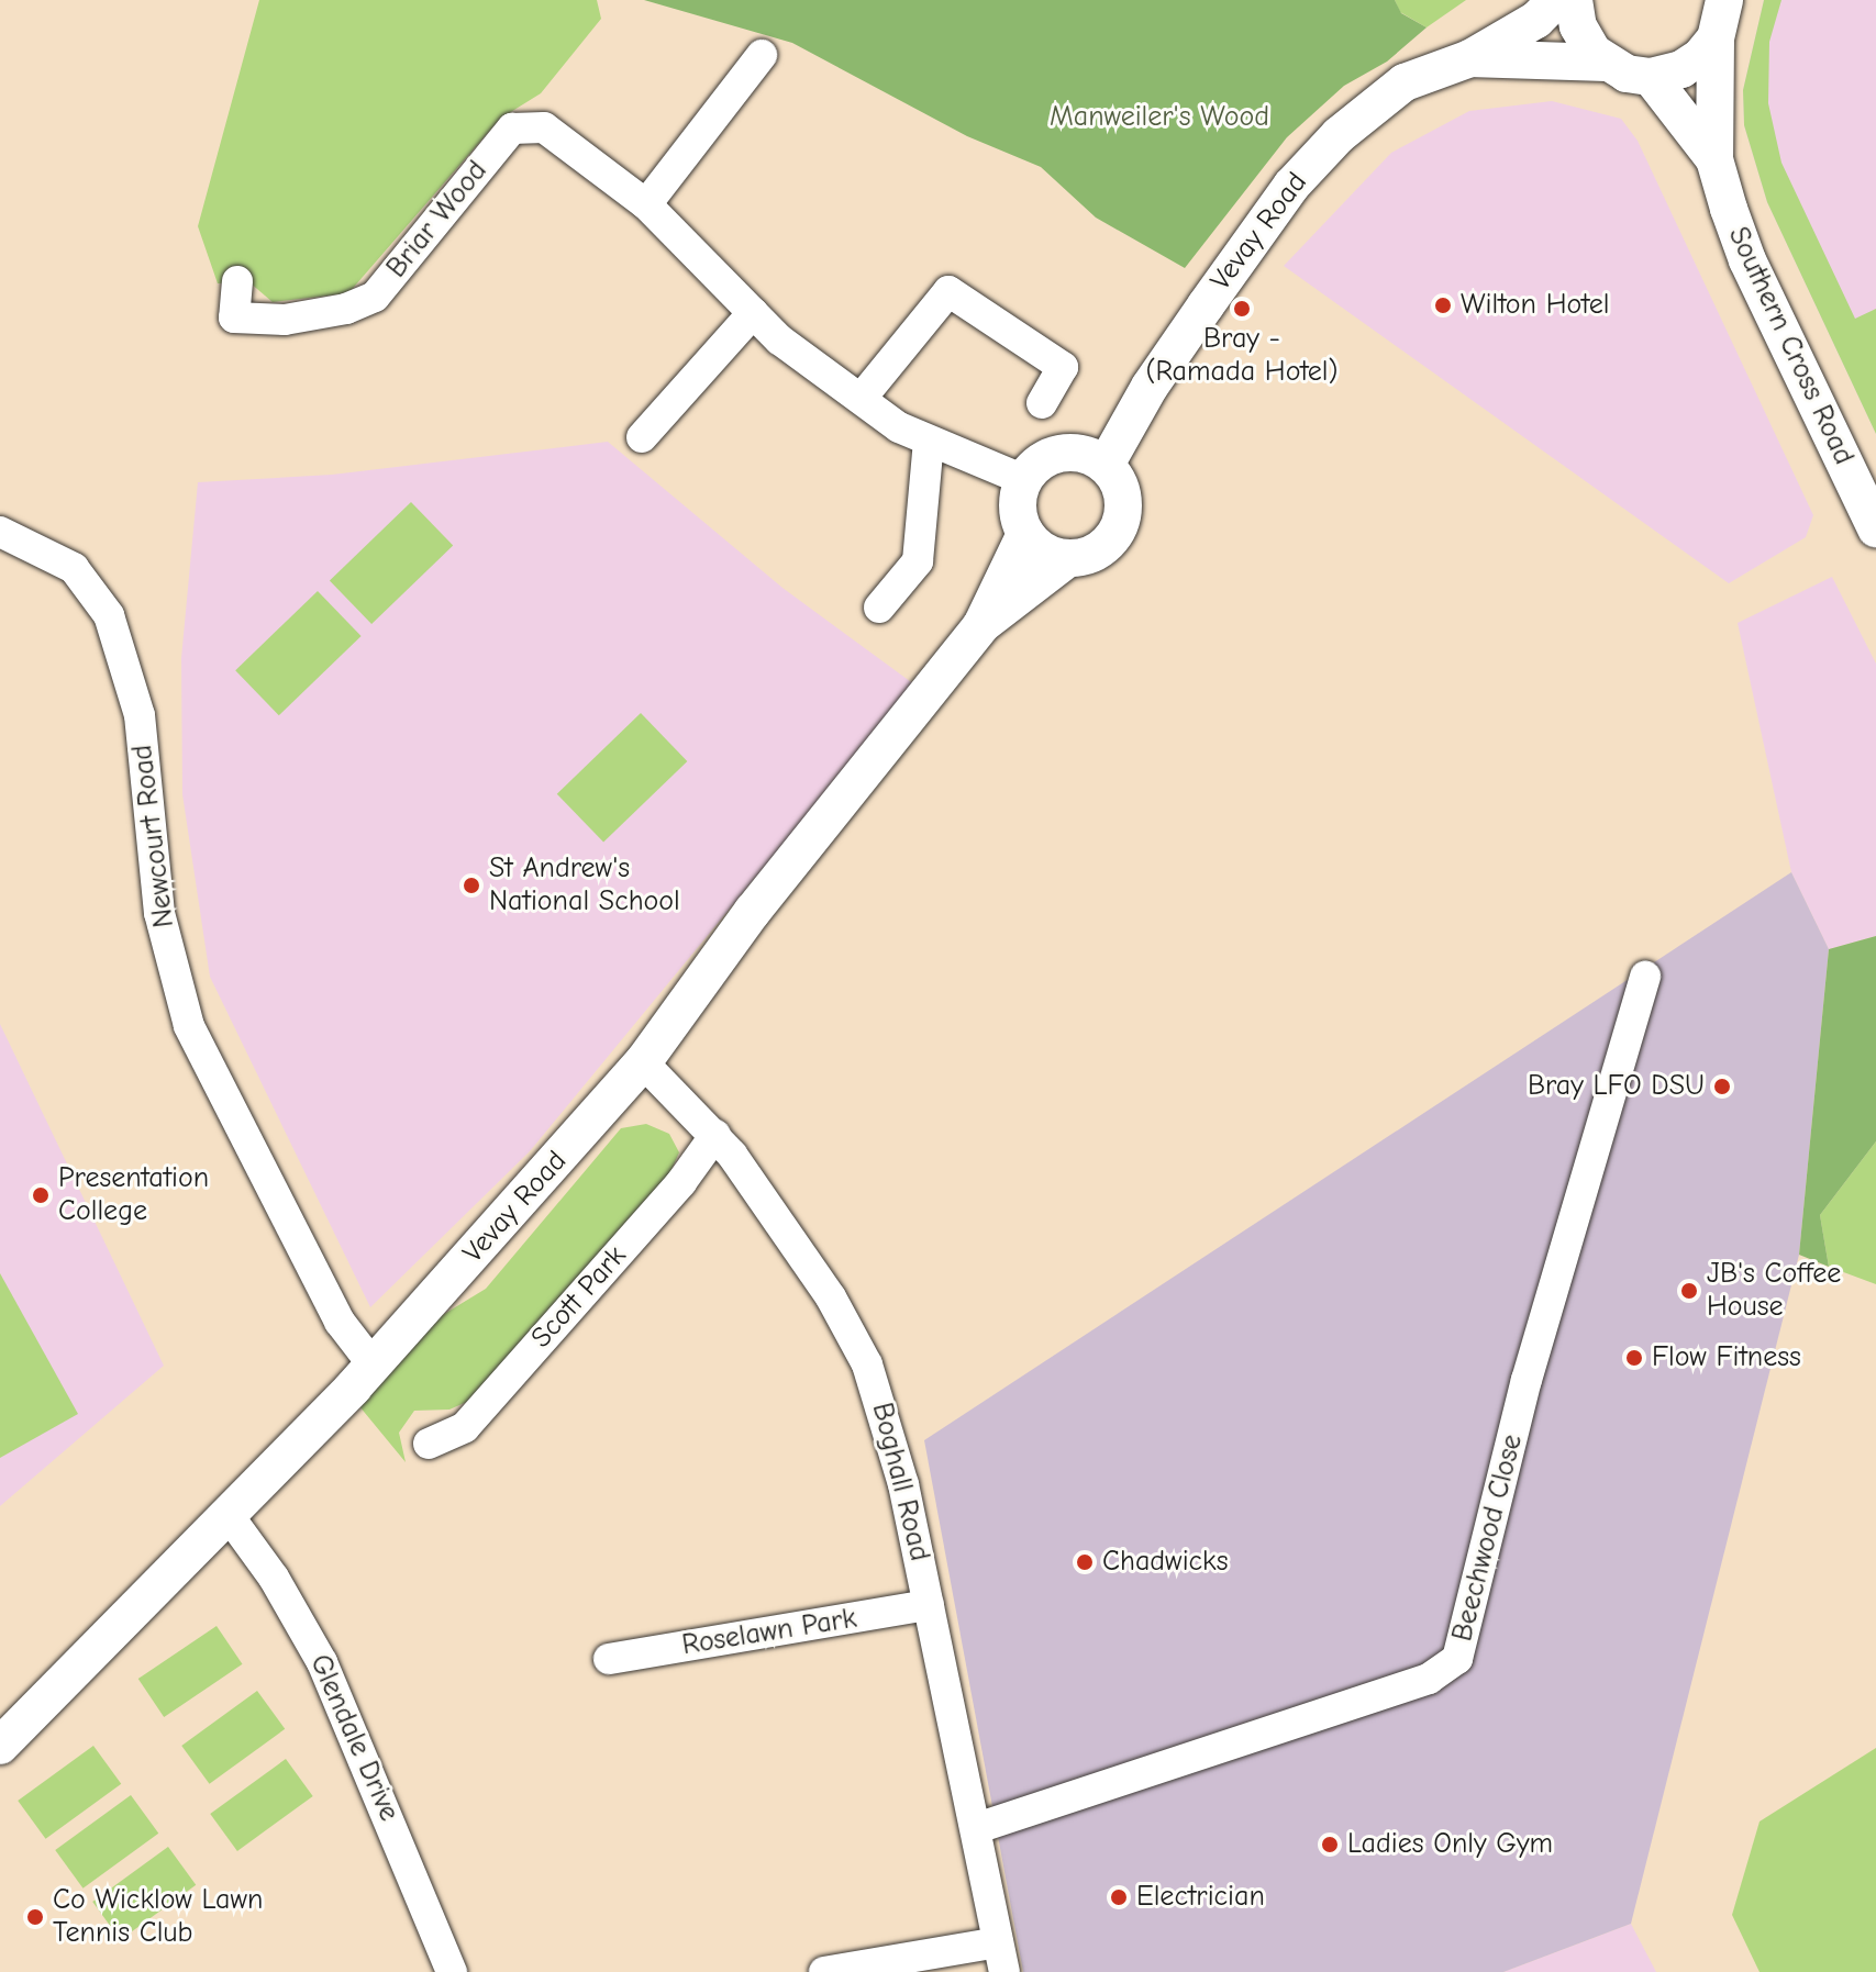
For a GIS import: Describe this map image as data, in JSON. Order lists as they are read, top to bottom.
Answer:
{
  "streets": {
    "main road": ["Vevay Road", "Southern Cross Road"],
    "street": [
      "Briar Wood",
      "Newcourt Road",
      "Scott Park",
      "Boghall Road",
      "Beechwood Close",
      "Roselawn Park",
      "Glendale Drive"
    ]
  },
  "crossings": [
    ["Briar Wood", "Vevay Road"],
    ["Vevay Road", "Southern Cross Road"],
    ["Vevay Road", "Newcourt Road"],
    ["Vevay Road", "Boghall Road"],
    ["Vevay Road", "Glendale Drive"],
    ["Scott Park", "Boghall Road"],
    ["Boghall Road", "Beechwood Close"],
    ["Boghall Road", "Roselawn Park"]
  ],
  "parks": ["Manweiler's Wood"],
  "places": [
    "Wilton Hotel",
    "Bray - (Ramada Hotel)",
    "St Andrew's National School",
    "Bray LFO DSU",
    "Presentation College",
    "JB's Coffee House",
    "Flow Fitness",
    "Chadwicks",
    "Ladies Only Gym",
    "Electrician",
    "Co Wicklow Lawn Tennis Club"
  ]
}
